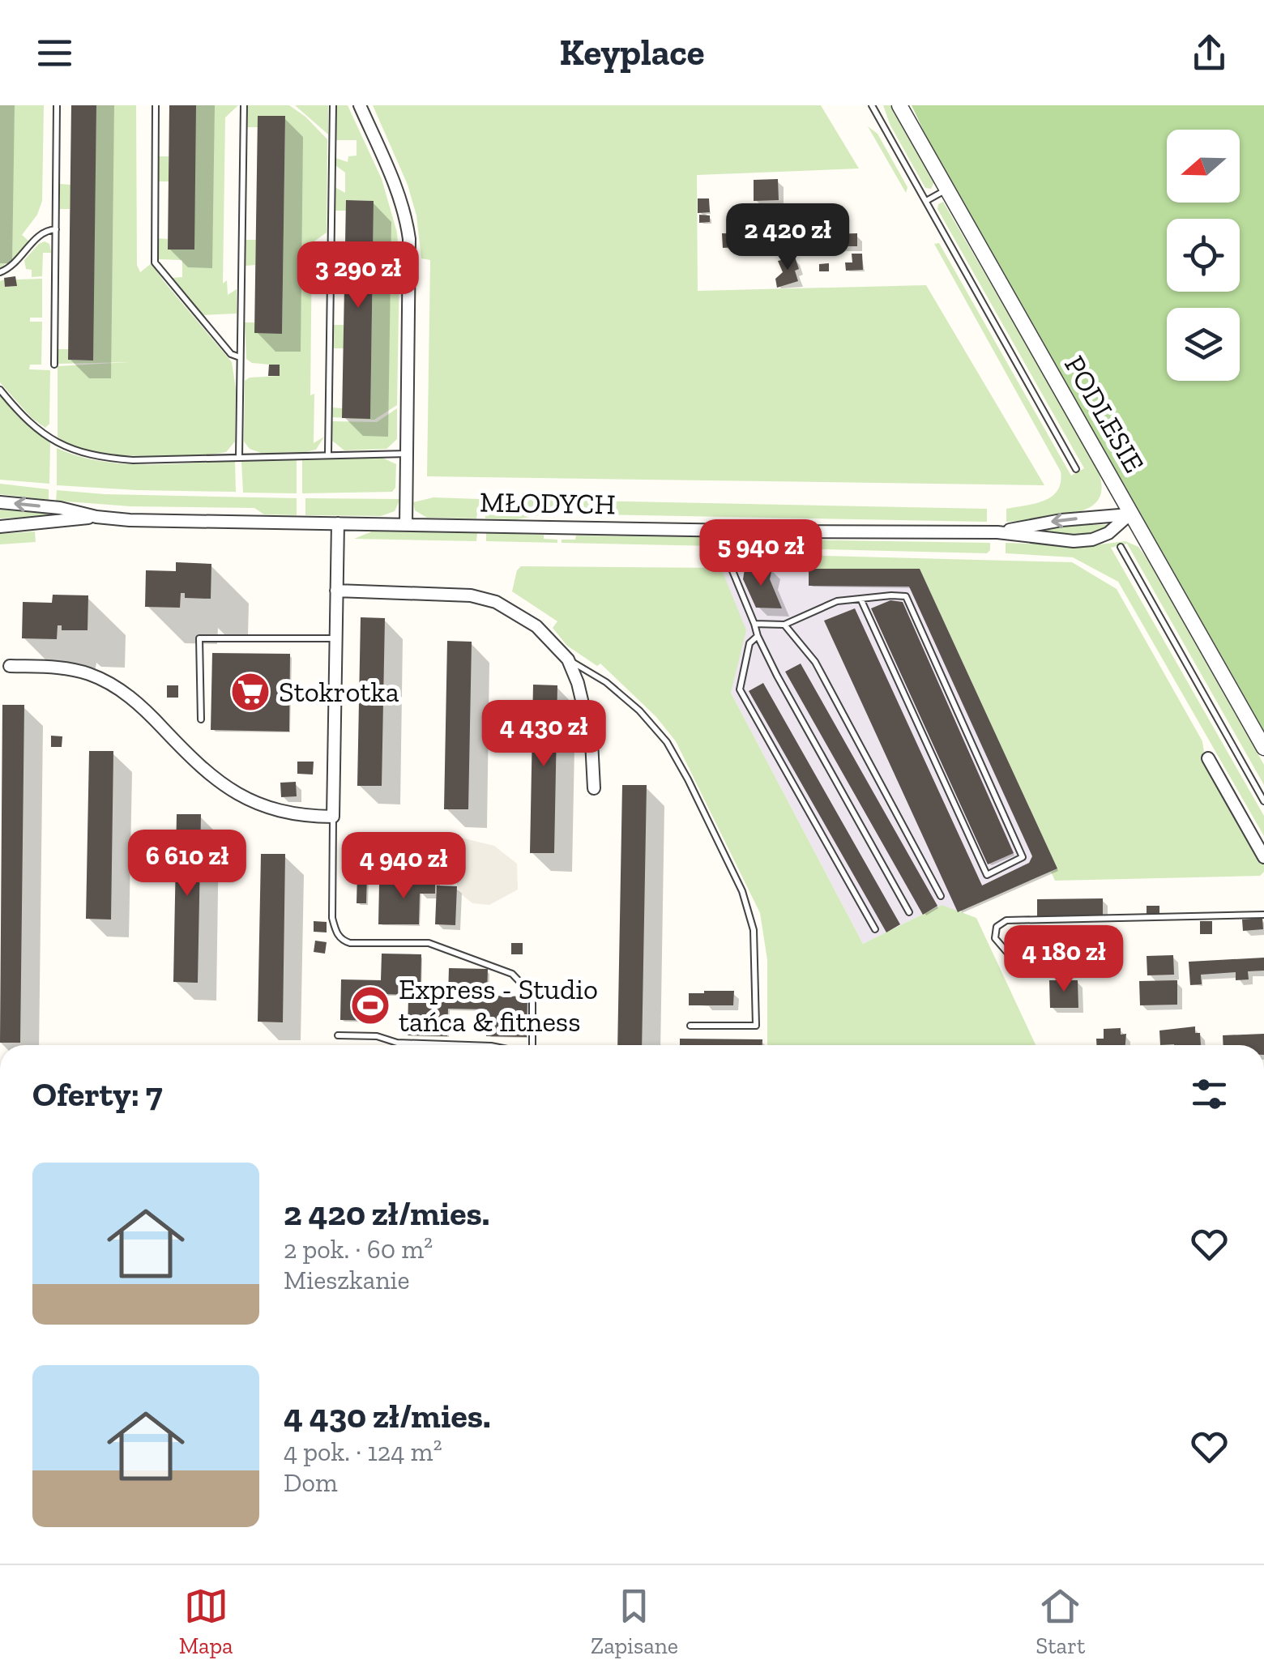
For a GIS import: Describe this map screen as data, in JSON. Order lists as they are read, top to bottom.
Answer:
{
  "streets": {
    "street": ["PODLESIE", "MŁODYCH"]
  },
  "crossings": [
    ["PODLESIE", "MŁODYCH"]
  ],
  "places": {
    "supermarket": ["Stokrotka"],
    "sports": ["Express - Studio tańca & fitness"]
  },
  "north": "left",
  "page": {
    "header": "Keyplace",
    "price": [
      "2 420 zł",
      "3 290 zł",
      "5 940 zł",
      "4 430 zł",
      "6 610 zł",
      "4 940 zł",
      "4 180 zł"
    ],
    "heading": "Oferty: 7",
    "list": [
      {
        "name": "2 420 zł/mies.",
        "note": "2 pok. · 60 m² · Mieszkanie"
      },
      {
        "name": "4 430 zł/mies.",
        "note": "4 pok. · 124 m² · Dom"
      }
    ],
    "tabs": ["Mapa", "Zapisane", "Start"]
  }
}
